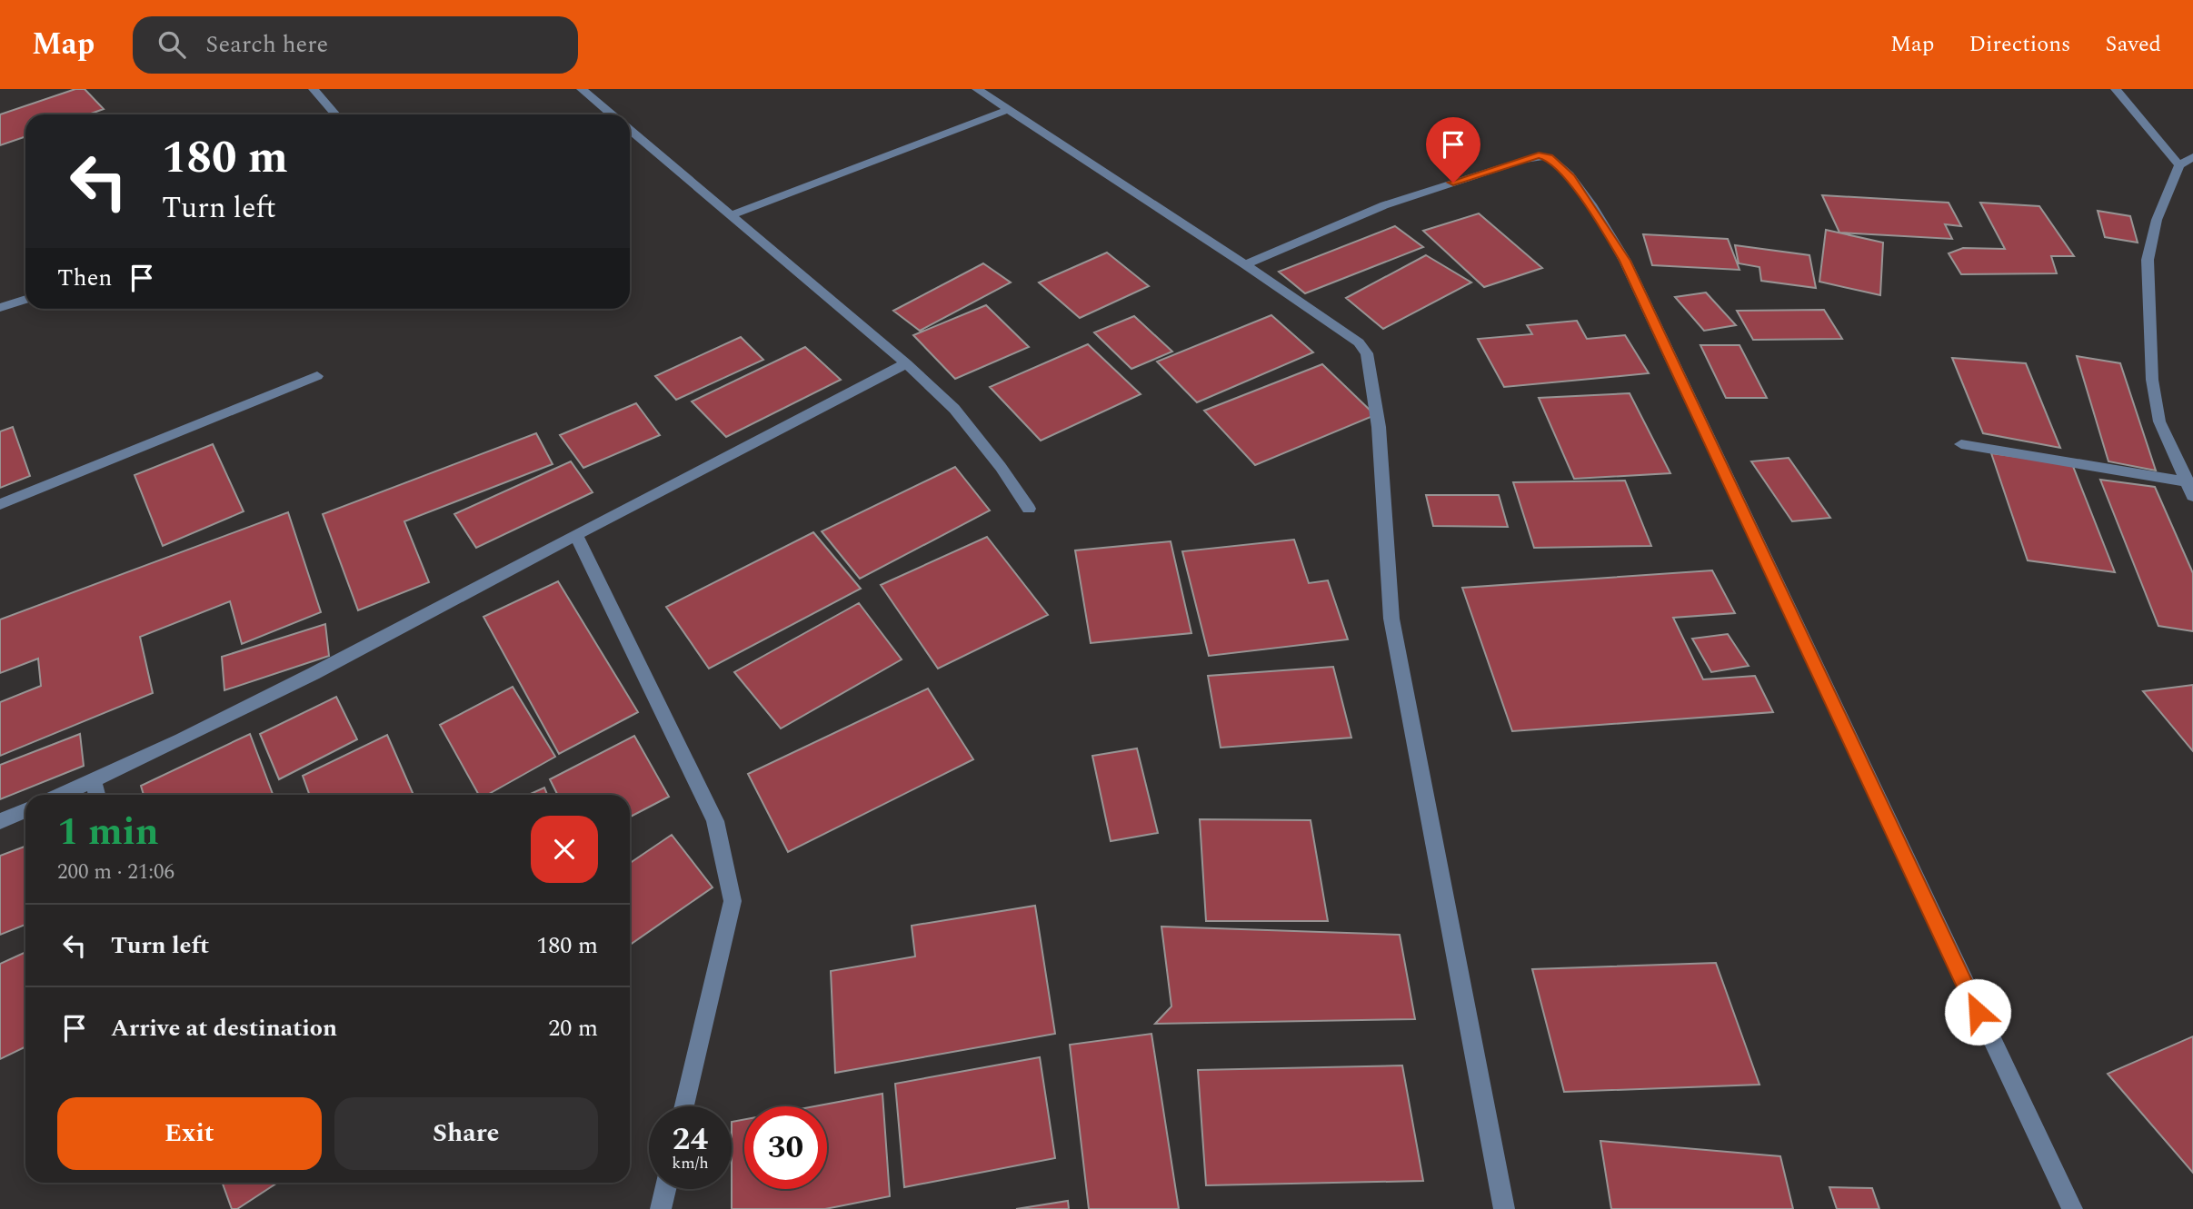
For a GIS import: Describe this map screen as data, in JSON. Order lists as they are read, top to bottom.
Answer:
{
  "page": {
    "header": "Map",
    "search": "Search here",
    "nav": ["Map", "Directions", "Saved"],
    "turn": ["180 m", "Turn left"],
    "then": "Then",
    "heading": ["1 min", "200 m · 21:06"],
    "list": [
      {
        "name": "Turn left",
        "value": "180 m"
      },
      {
        "name": "Arrive at destination",
        "value": "20 m"
      }
    ],
    "buttons": ["Exit", "Share"],
    "speed": "24 km/h",
    "limit": "30"
  }
}
